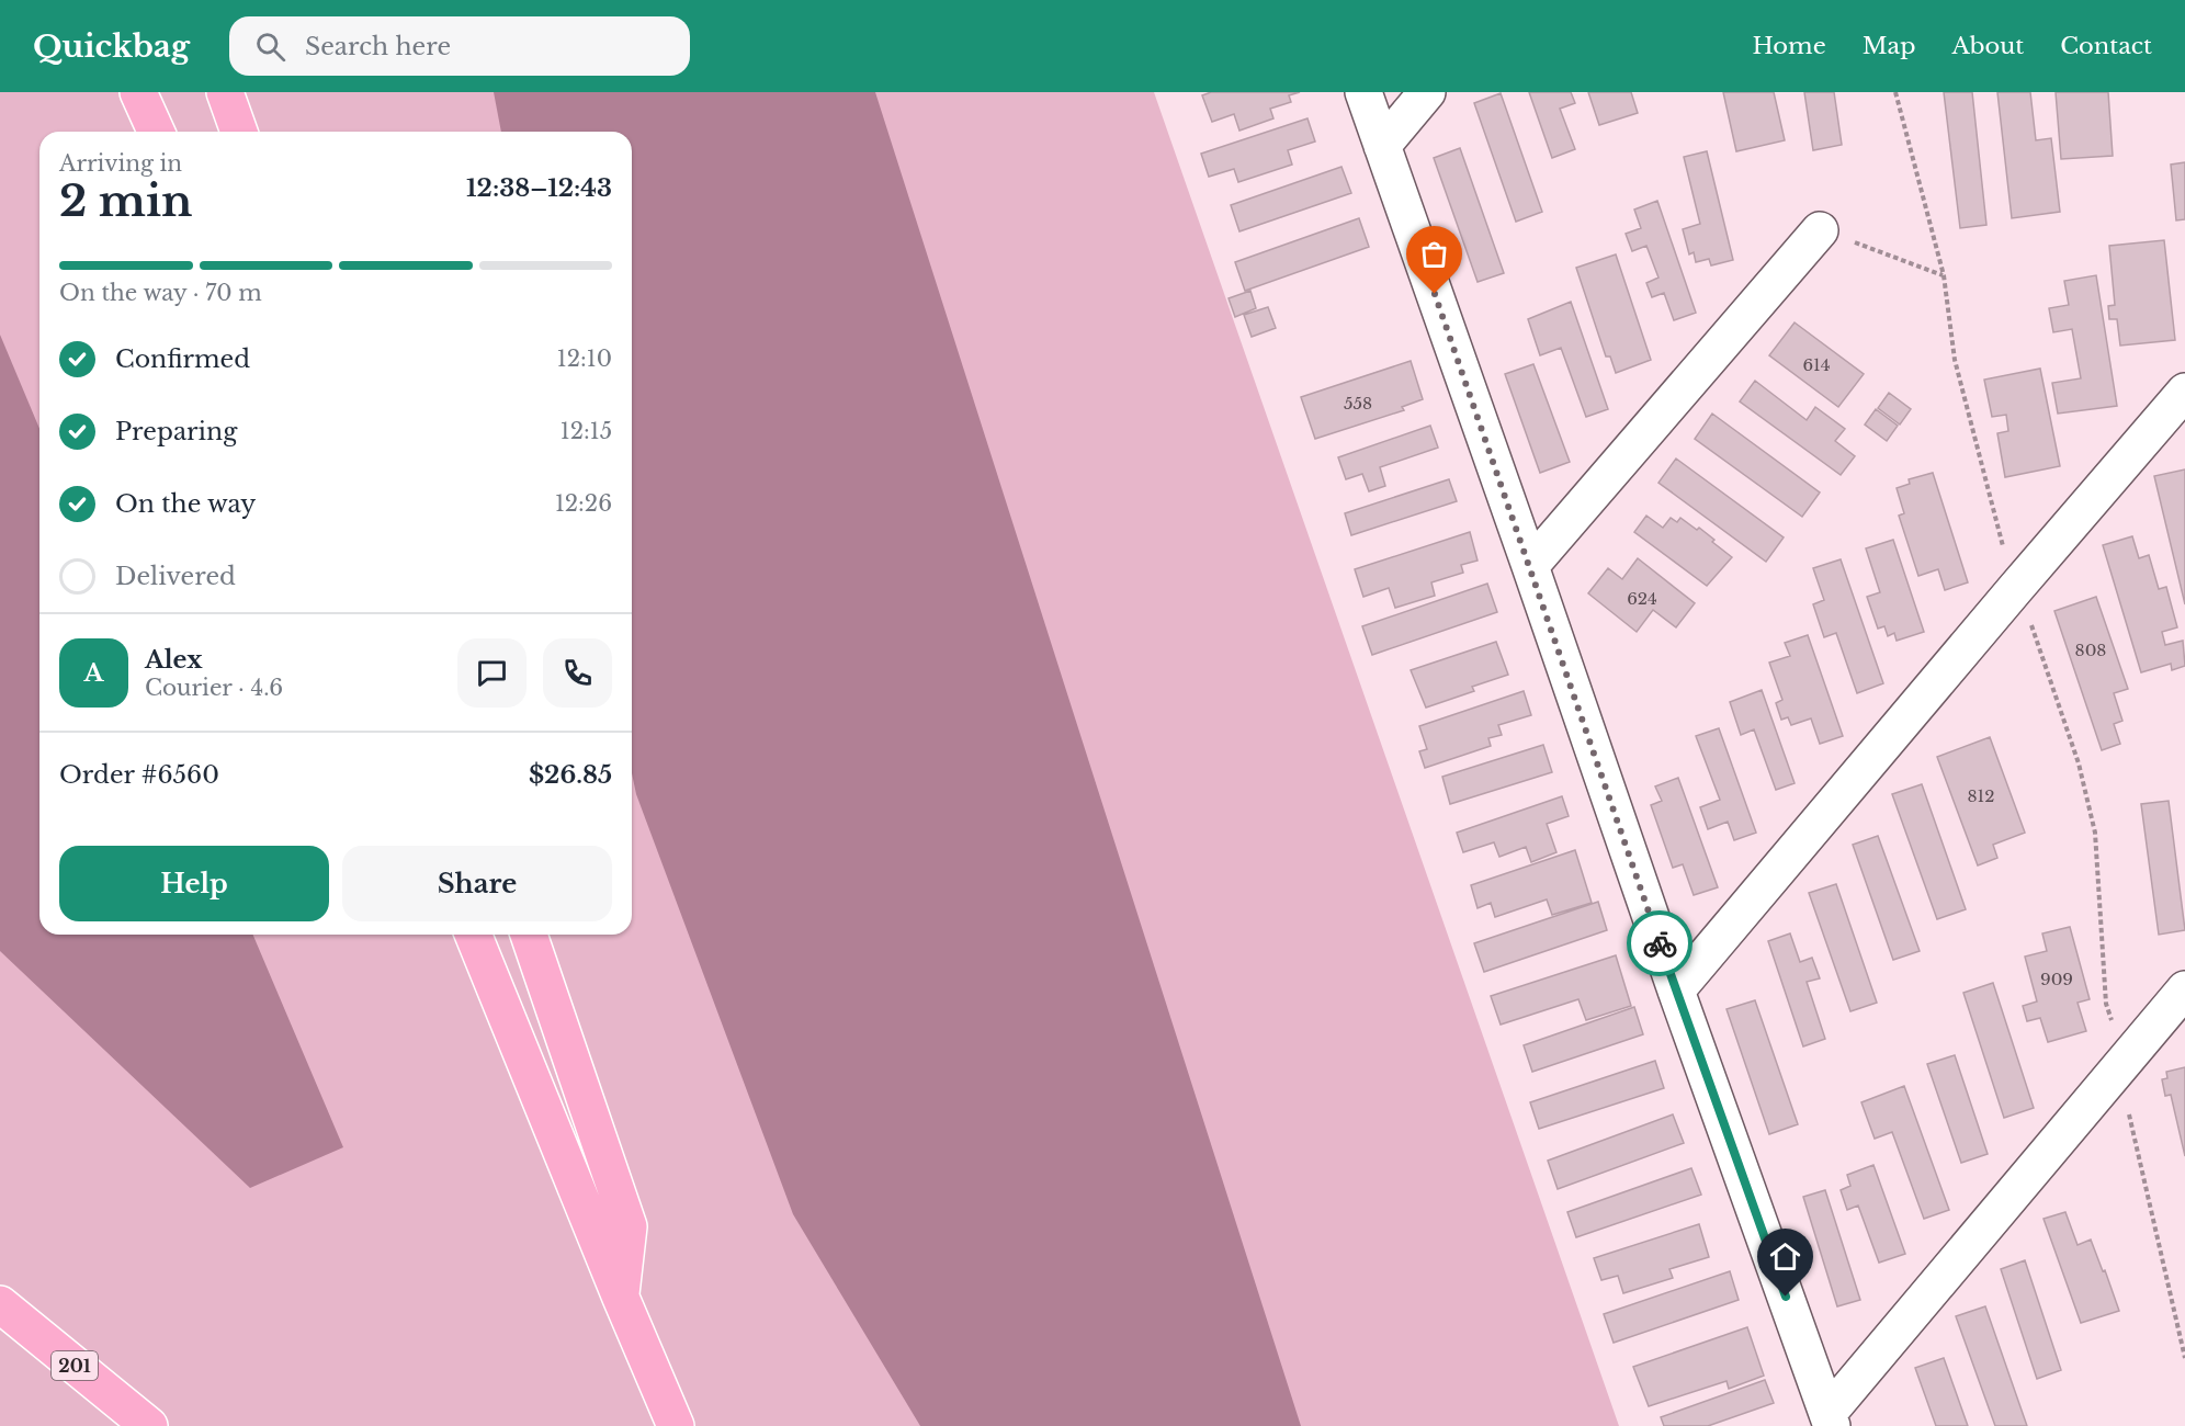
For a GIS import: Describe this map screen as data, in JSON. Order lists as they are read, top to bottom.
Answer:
{
  "streets": {
    "highway": ["201"]
  },
  "house_numbers": [
    "614",
    "558",
    "624",
    "808",
    "812",
    "909"
  ],
  "page": {
    "header": "Quickbag",
    "search": "Search here",
    "nav": [
      "Home",
      "Map",
      "About",
      "Contact"
    ],
    "heading": ["2 min", "Arriving in", "12:38–12:43"],
    "panel": [
      "Alex",
      "Courier · 4.6",
      "Order #6560",
      "$26.85"
    ],
    "bar": "On the way · 70 m",
    "list": [
      ["Confirmed", "12:10"],
      ["Preparing", "12:15"],
      ["On the way", "12:26"],
      "Delivered"
    ],
    "round": "A",
    "buttons": ["Help", "Share"]
  }
}
